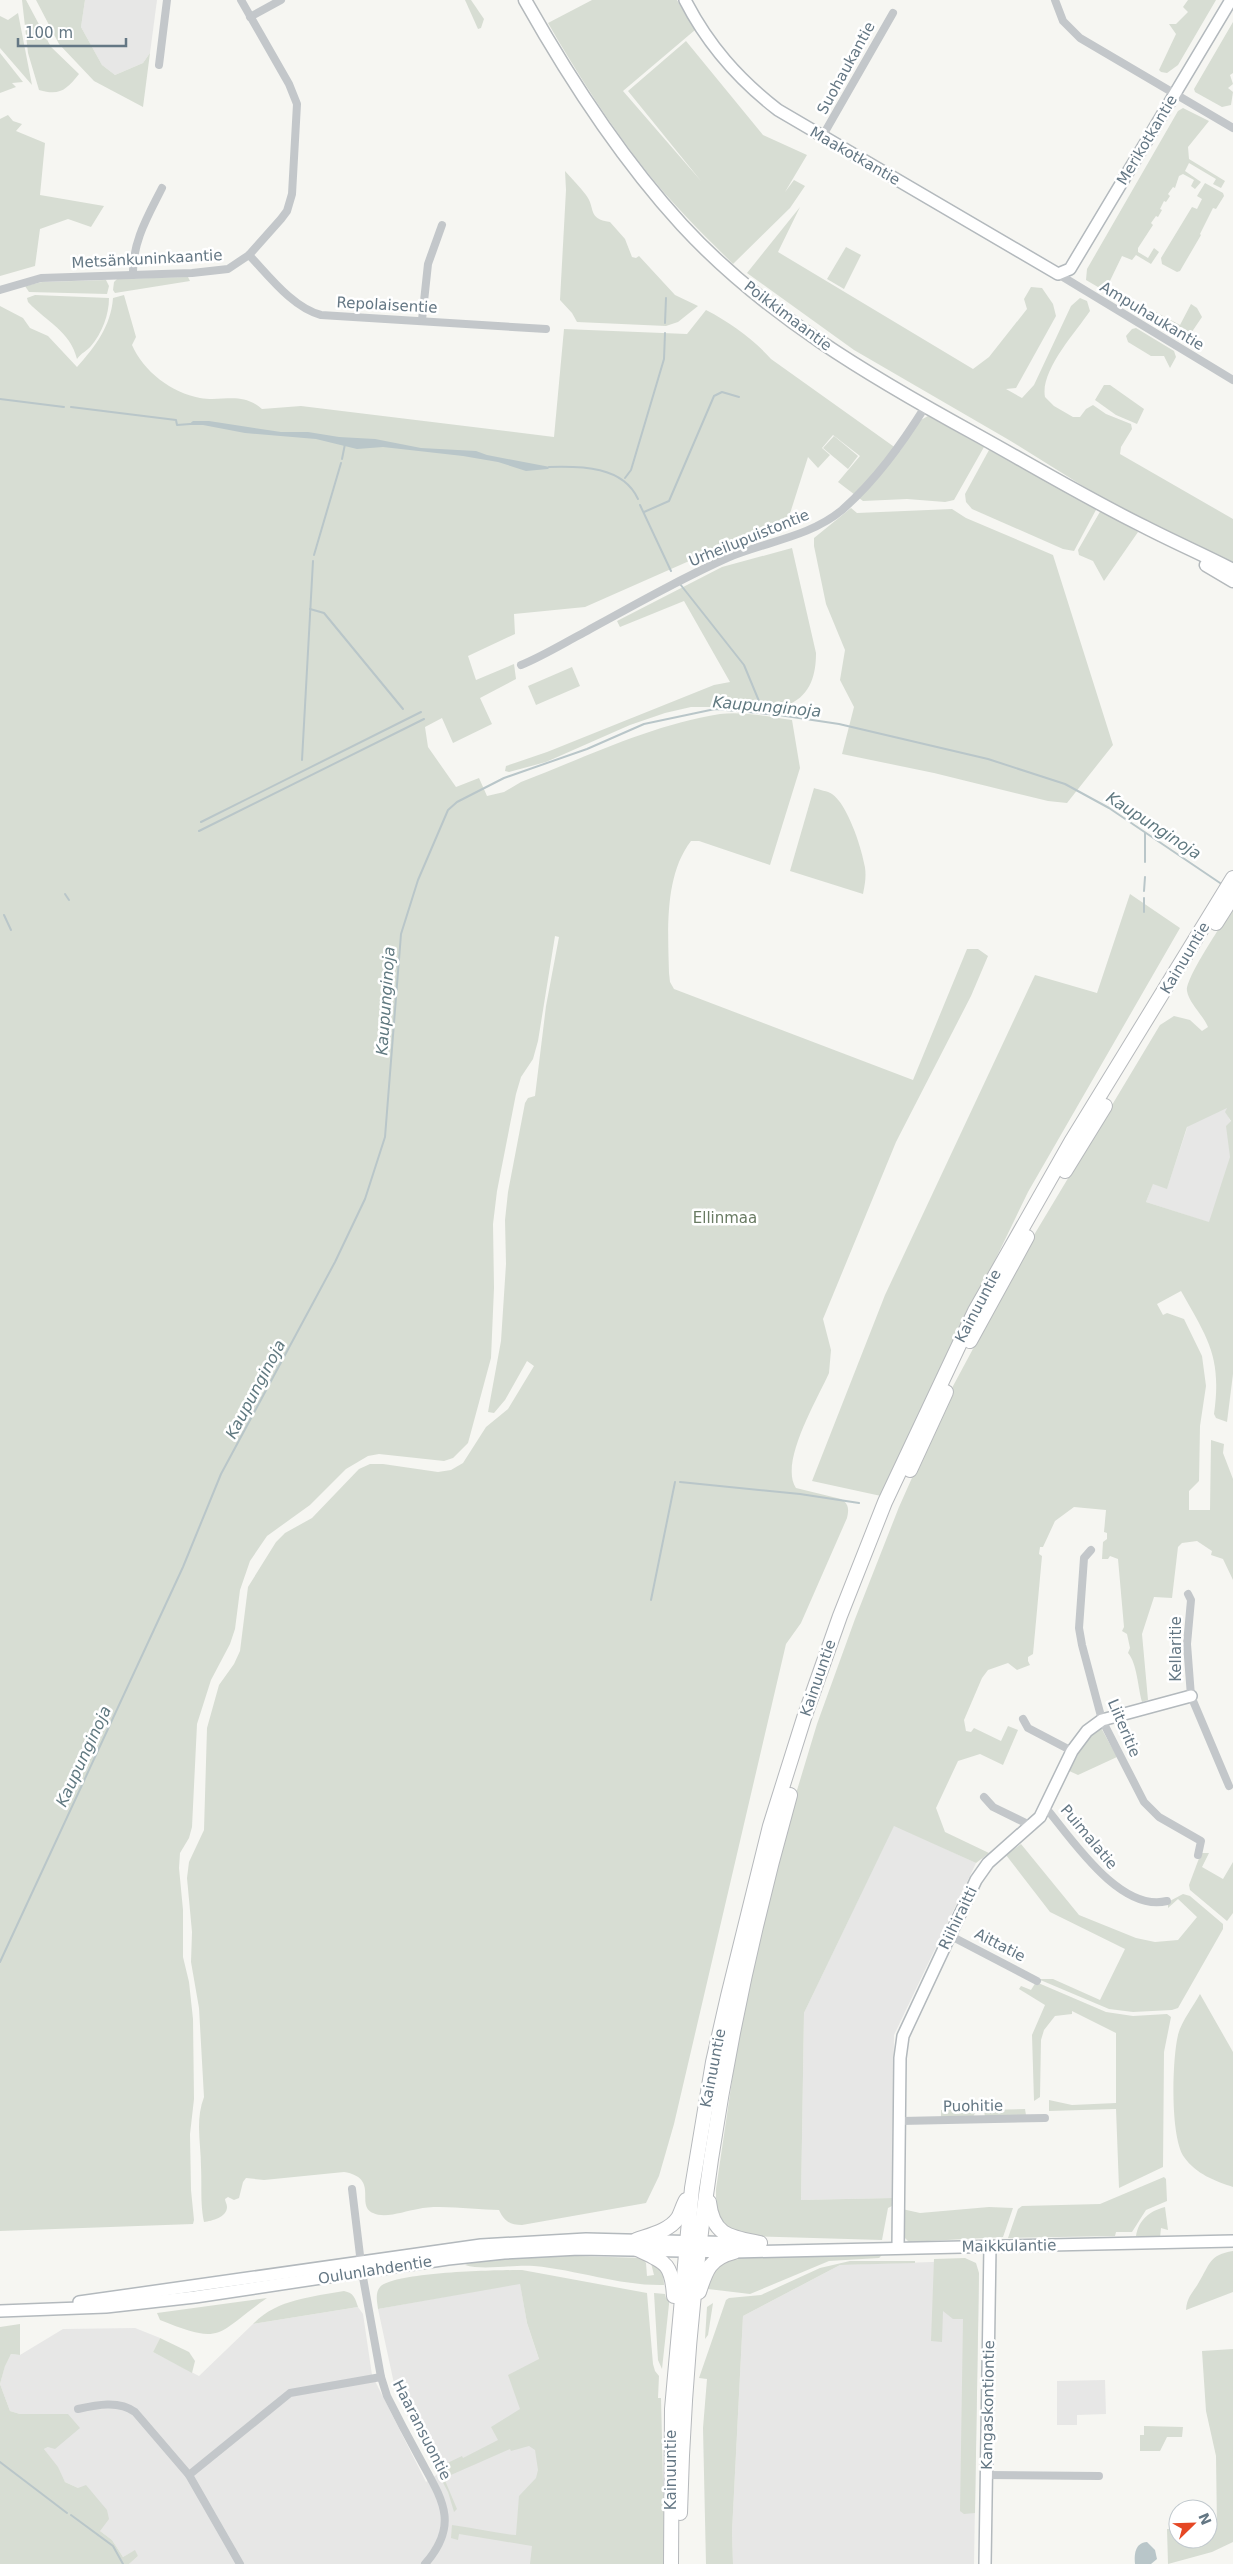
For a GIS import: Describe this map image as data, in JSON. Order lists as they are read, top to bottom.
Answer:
{
  "streets": {
    "highway": ["Kainuuntie"],
    "main road": ["Poikkimaantie"],
    "street": [
      "Suohaukantie",
      "Merikotkantie",
      "Maakotkantie",
      "Metsänkuninkaantie",
      "Repolaisentie",
      "Ampuhaukantie",
      "Urheilupuistontie",
      "Kellaritie",
      "Liiteritie",
      "Puimalatie",
      "Riihiraitti",
      "Aittatie",
      "Puohitie",
      "Maikkulantie",
      "Oulunlahdentie",
      "Kangaskontiontie",
      "Haaransuontie"
    ]
  },
  "crossings": [
    ["Suohaukantie", "Maakotkantie"],
    ["Merikotkantie", "Maakotkantie"],
    ["Merikotkantie", "Ampuhaukantie"],
    ["Maakotkantie", "Ampuhaukantie"],
    ["Metsänkuninkaantie", "Repolaisentie"],
    ["Poikkimaantie", "Urheilupuistontie"],
    ["Kainuuntie", "Maikkulantie"],
    ["Kainuuntie", "Oulunlahdentie"],
    ["Kellaritie", "Riihiraitti"],
    ["Liiteritie", "Riihiraitti"],
    ["Puimalatie", "Riihiraitti"],
    ["Riihiraitti", "Aittatie"],
    ["Riihiraitti", "Puohitie"],
    ["Riihiraitti", "Maikkulantie"],
    ["Maikkulantie", "Oulunlahdentie"],
    ["Maikkulantie", "Kangaskontiontie"],
    ["Oulunlahdentie", "Haaransuontie"]
  ],
  "water": ["Kaupunginoja"],
  "parks": ["Ellinmaa"],
  "scale_bar": "100 m",
  "north": "top right"
}
